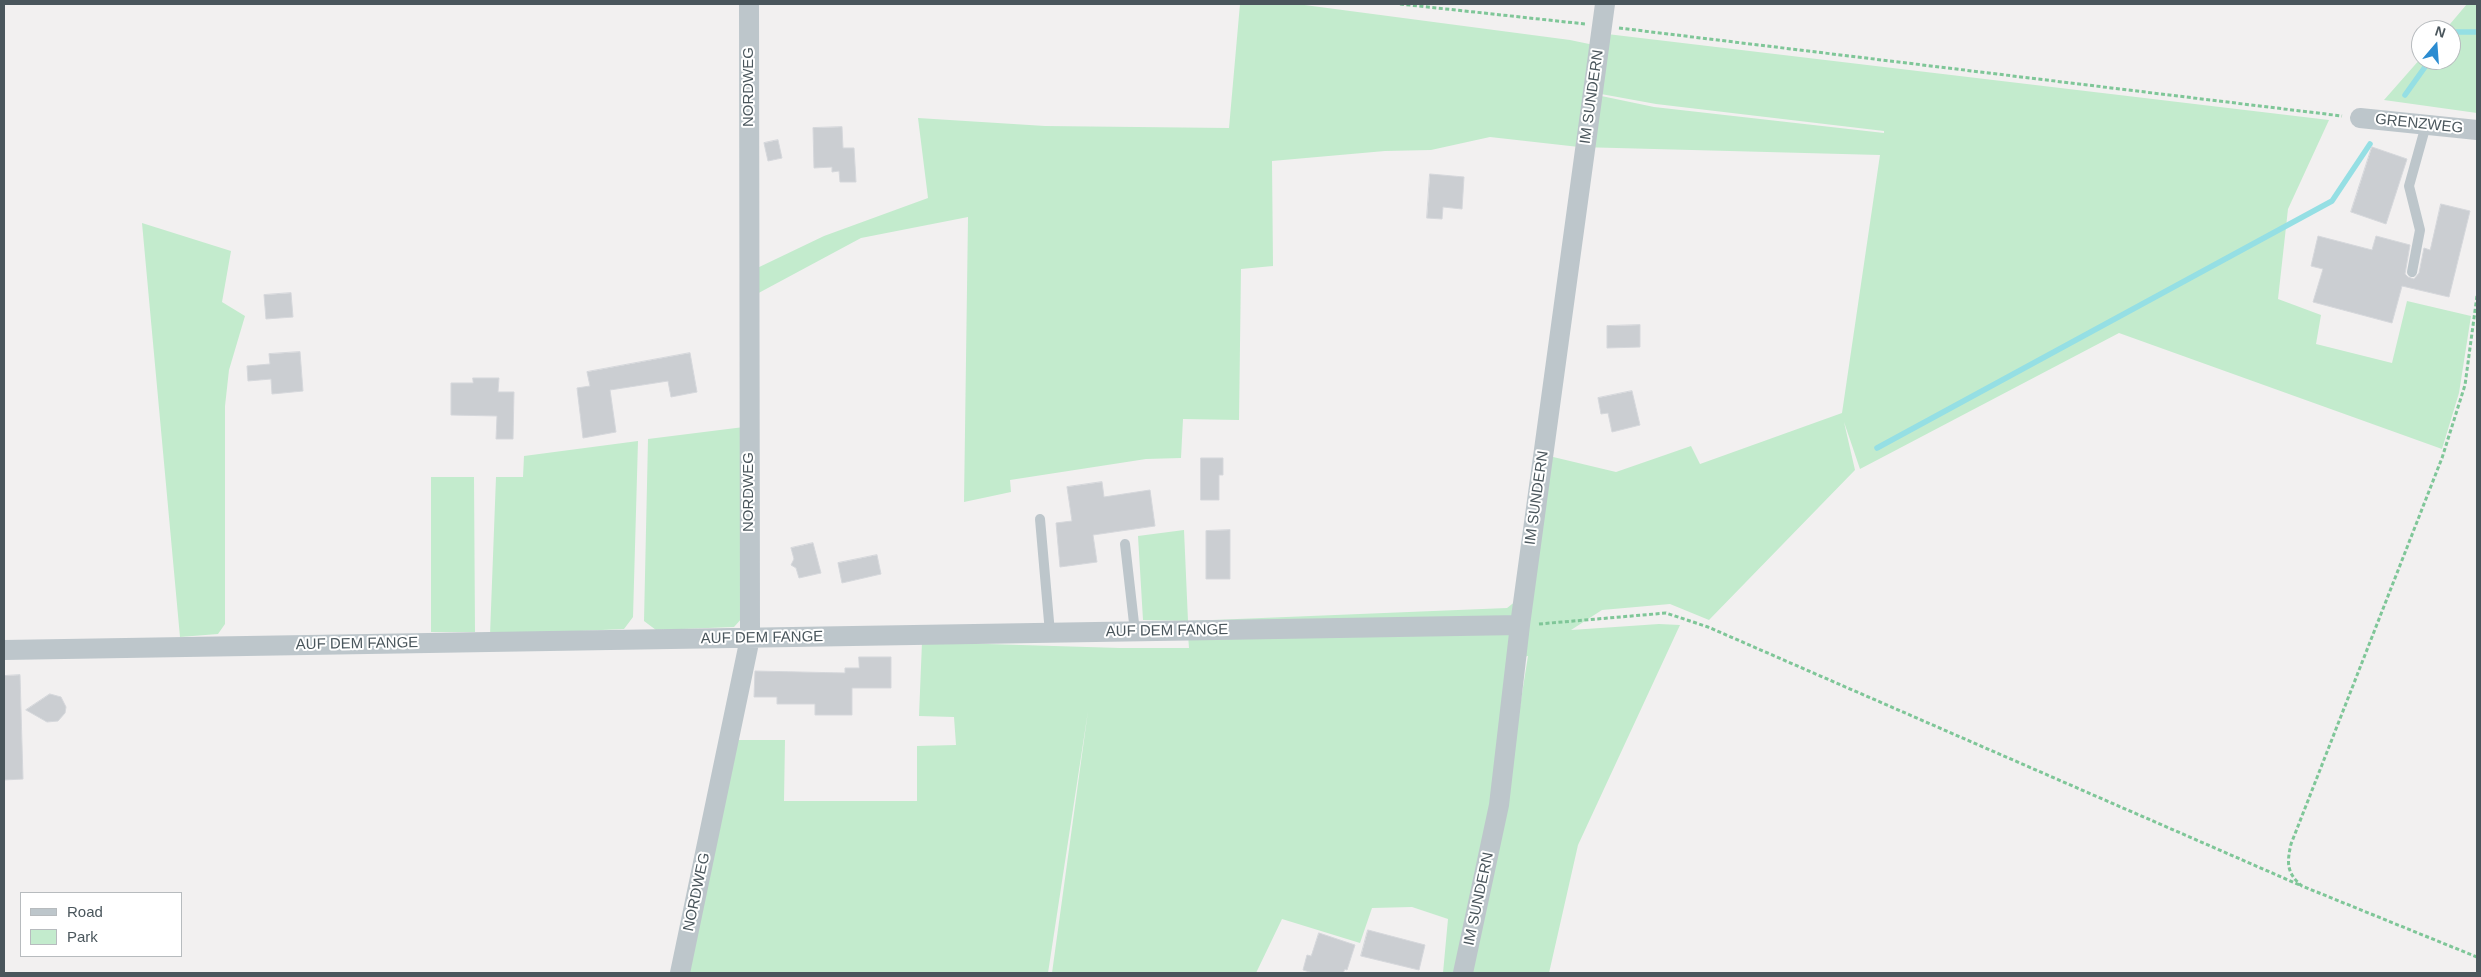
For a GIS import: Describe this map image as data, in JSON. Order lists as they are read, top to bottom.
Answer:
{
  "streets": {
    "street": [
      "NORDWEG",
      "IM SUNDERN",
      "GRENZWEG",
      "AUF DEM FANGE"
    ]
  },
  "crossings": [
    ["NORDWEG", "AUF DEM FANGE"],
    ["IM SUNDERN", "AUF DEM FANGE"]
  ],
  "legend": ["Road", "Park"],
  "north": "top"
}
